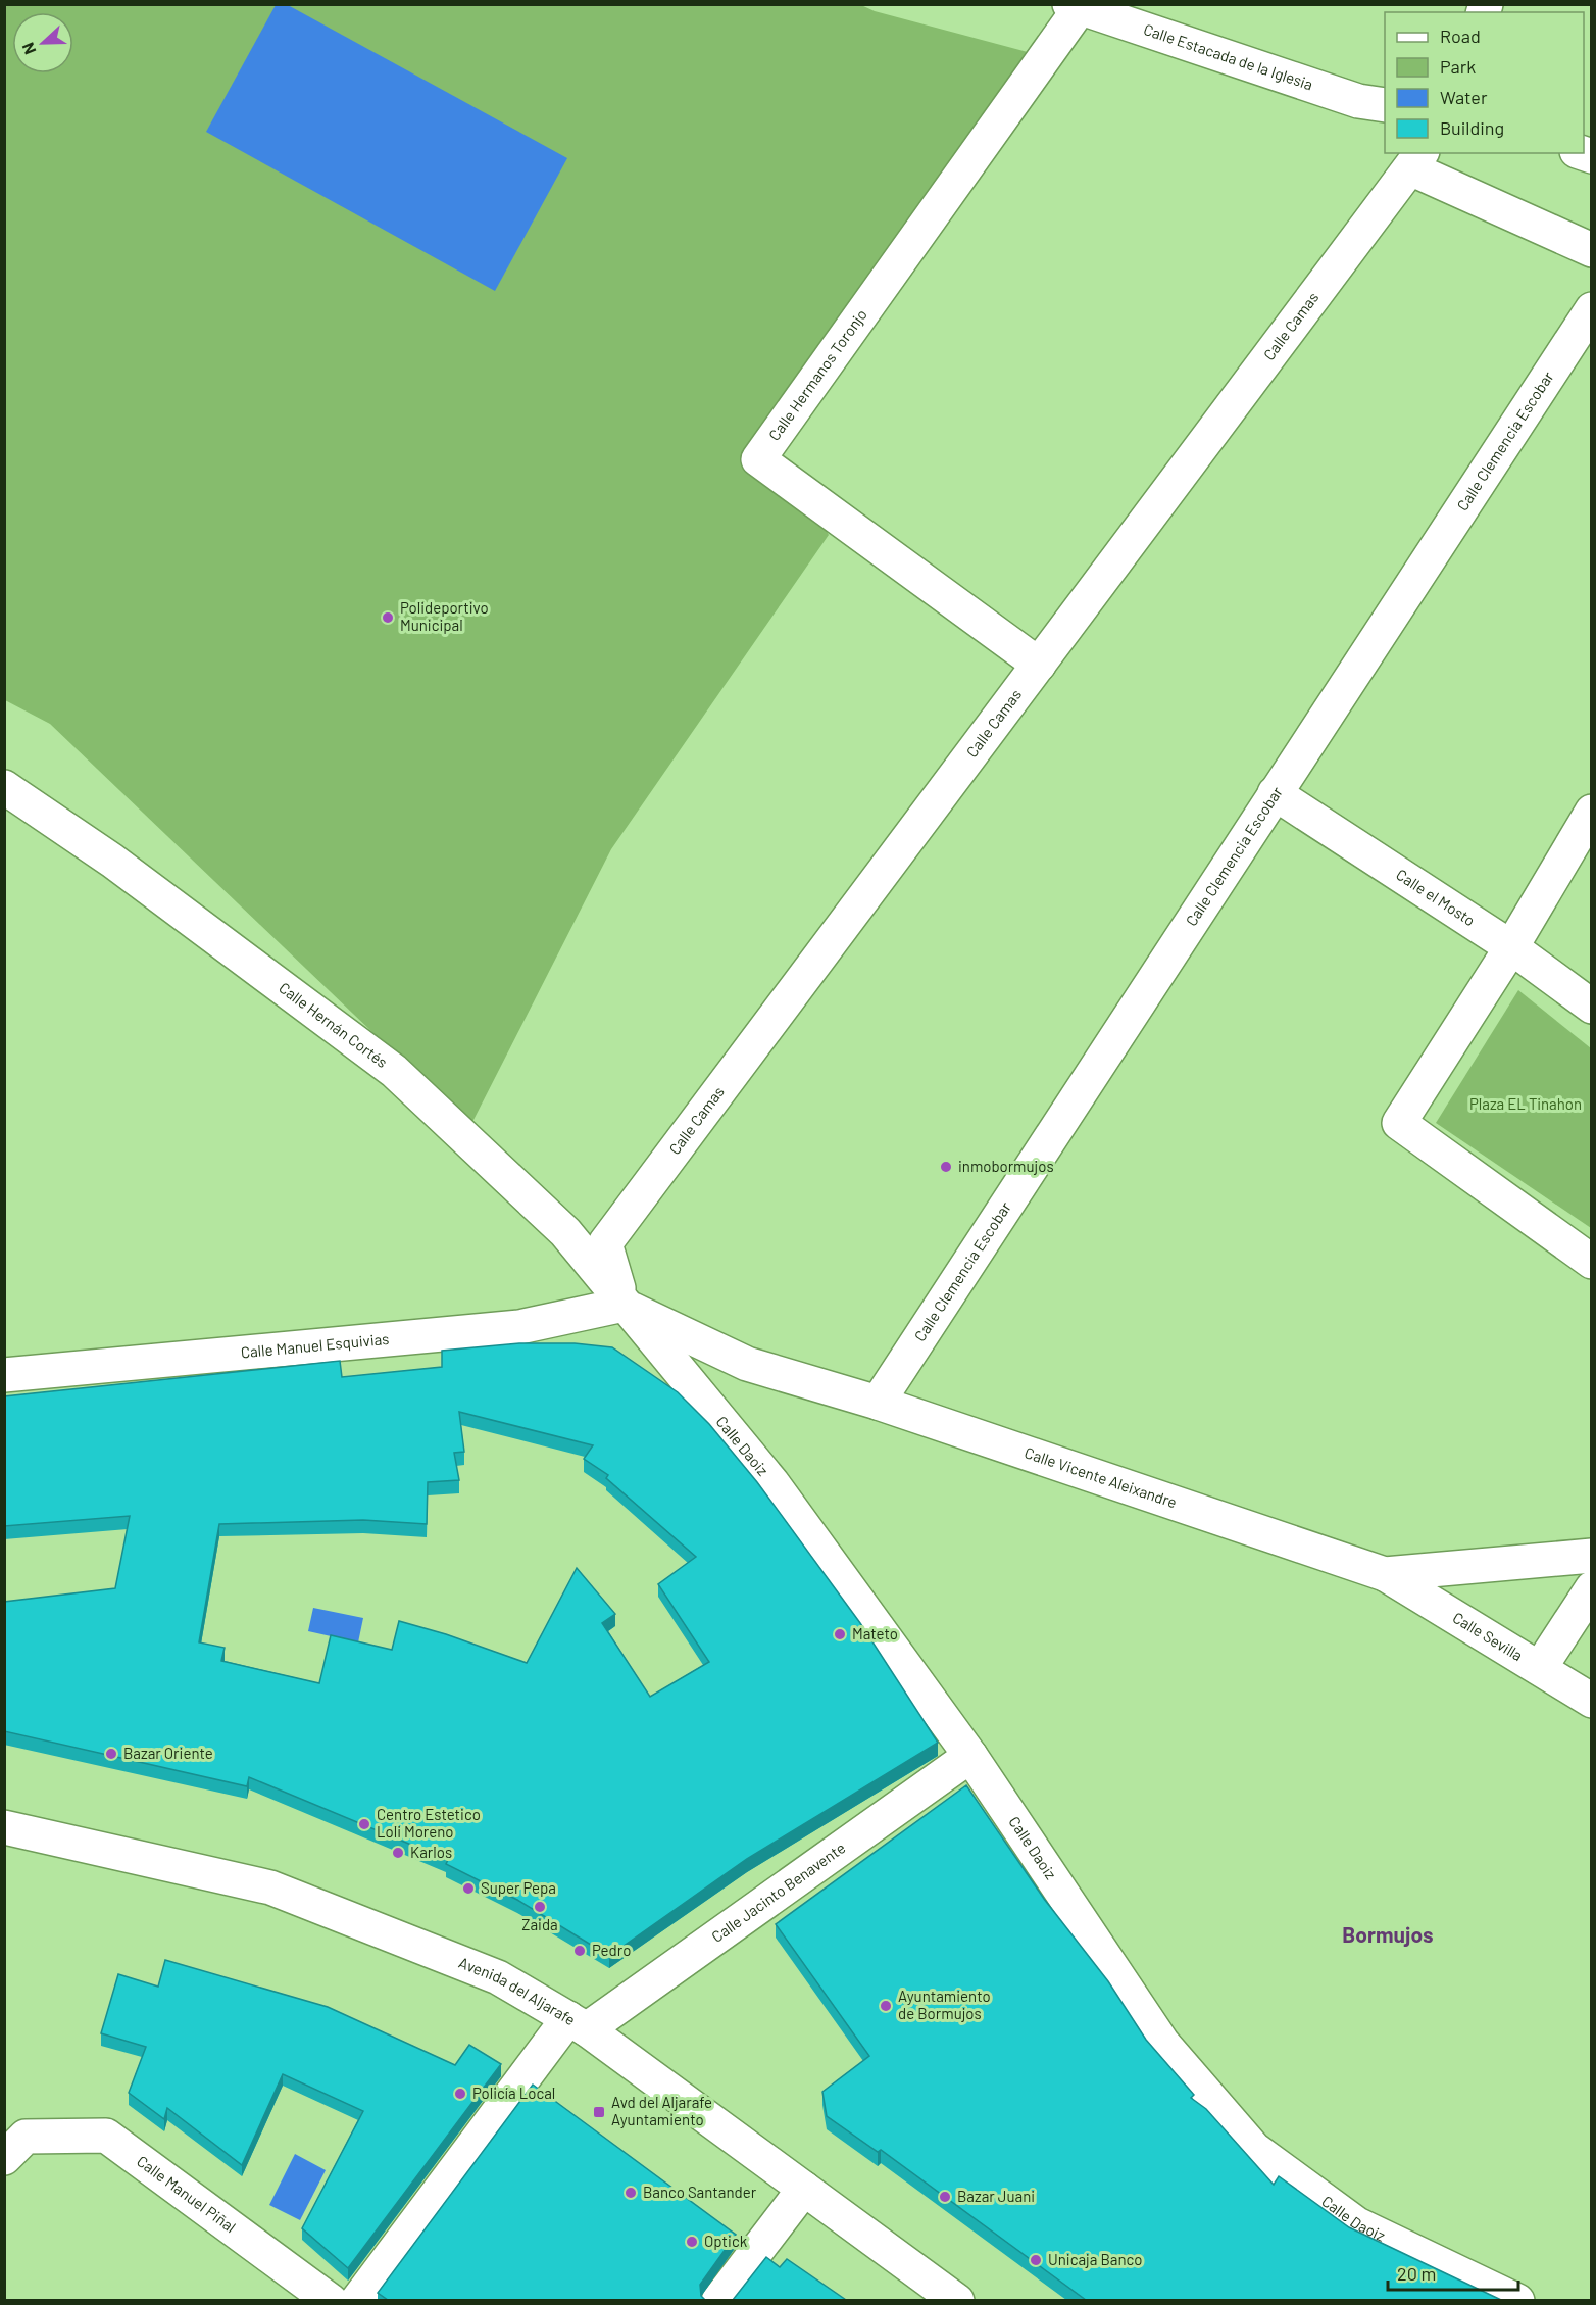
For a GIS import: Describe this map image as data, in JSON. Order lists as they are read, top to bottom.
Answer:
{
  "streets": {
    "street": [
      "Calle Estacada de la Iglesia",
      "Calle Camas",
      "Calle Hermanos Toronjo",
      "Calle Clemencia Escobar",
      "Calle el Mosto",
      "Calle Hernán Cortés",
      "Calle Manuel Esquivias",
      "Calle Daoiz",
      "Calle Vicente Aleixandre",
      "Calle Sevilla",
      "Calle Jacinto Benavente",
      "Avenida del Aljarafe",
      "Calle Manuel Piñal"
    ]
  },
  "crossings": [
    ["Calle Estacada de la Iglesia", "Calle Hermanos Toronjo"],
    ["Calle Camas", "Calle Hermanos Toronjo"],
    ["Calle Camas", "Calle Hernán Cortés"],
    ["Calle Camas", "Calle Manuel Esquivias"],
    ["Calle Camas", "Calle Daoiz"],
    ["Calle Camas", "Calle Vicente Aleixandre"],
    ["Calle Clemencia Escobar", "Calle el Mosto"],
    ["Calle Clemencia Escobar", "Calle Vicente Aleixandre"],
    ["Calle Hernán Cortés", "Calle Manuel Esquivias"],
    ["Calle Hernán Cortés", "Calle Daoiz"],
    ["Calle Hernán Cortés", "Calle Vicente Aleixandre"],
    ["Calle Manuel Esquivias", "Calle Daoiz"],
    ["Calle Manuel Esquivias", "Calle Vicente Aleixandre"],
    ["Calle Daoiz", "Calle Vicente Aleixandre"],
    ["Calle Daoiz", "Calle Jacinto Benavente"],
    ["Calle Vicente Aleixandre", "Calle Sevilla"],
    ["Calle Jacinto Benavente", "Avenida del Aljarafe"],
    ["Calle Jacinto Benavente", "Calle Manuel Piñal"]
  ],
  "districts": ["Bormujos"],
  "parks": ["Plaza EL Tinahon"],
  "places": {
    "other": [
      "Polideportivo Municipal",
      "inmobormujos",
      "Mateto",
      "Bazar Oriente",
      "Centro Estetico Loli Moreno",
      "Karlos",
      "Super Pepa",
      "Zaida",
      "Pedro",
      "Ayuntamiento de Bormujos",
      "Policía Local",
      "Banco Santander",
      "Bazar Juani",
      "Optick",
      "Unicaja Banco"
    ],
    "transit": ["Avd del Aljarafe Ayuntamiento"]
  },
  "legend": [
    "Road",
    "Park",
    "Water",
    "Building"
  ],
  "scale_bar": "20 m",
  "north": "left"
}
